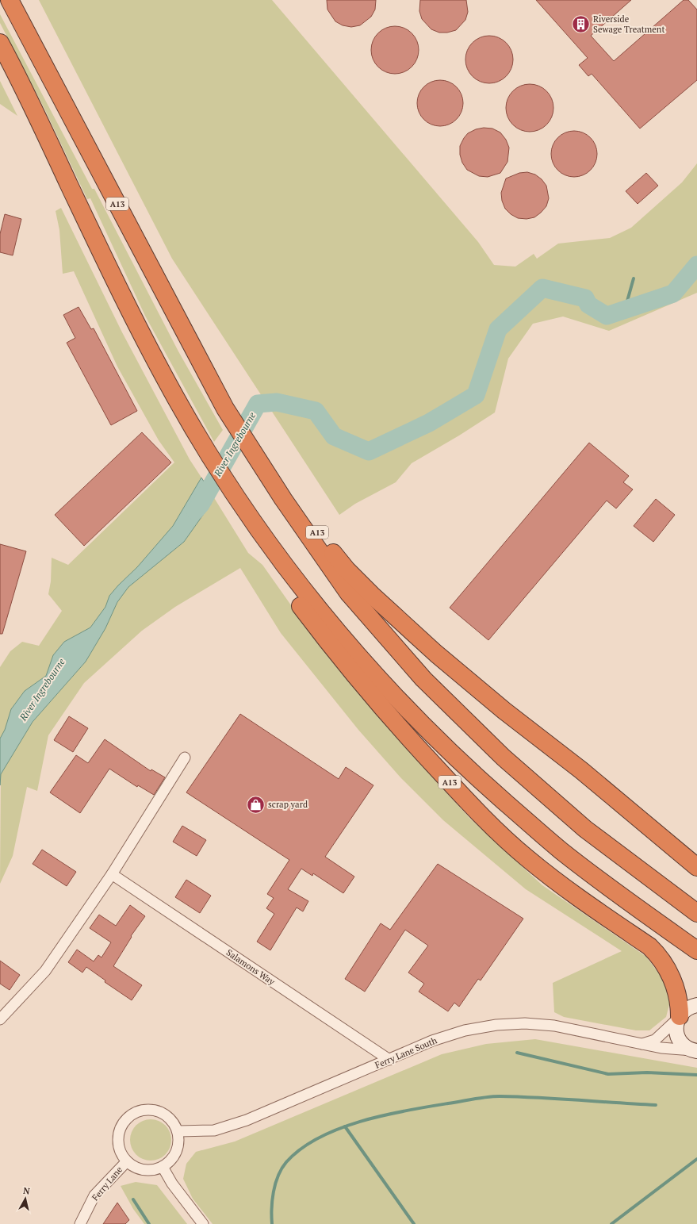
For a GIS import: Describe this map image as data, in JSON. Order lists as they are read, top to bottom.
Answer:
{
  "streets": {
    "highway": ["A13"],
    "street": ["Salamons Way", "Ferry Lane South", "Ferry Lane"]
  },
  "crossings": [
    ["Salamons Way", "Ferry Lane South"],
    ["Ferry Lane South", "Ferry Lane"]
  ],
  "water": ["River Ingrebourne"],
  "places": {
    "building": ["Riverside Sewage Treatment"],
    "shop": ["scrap yard"]
  },
  "north": "top"
}
